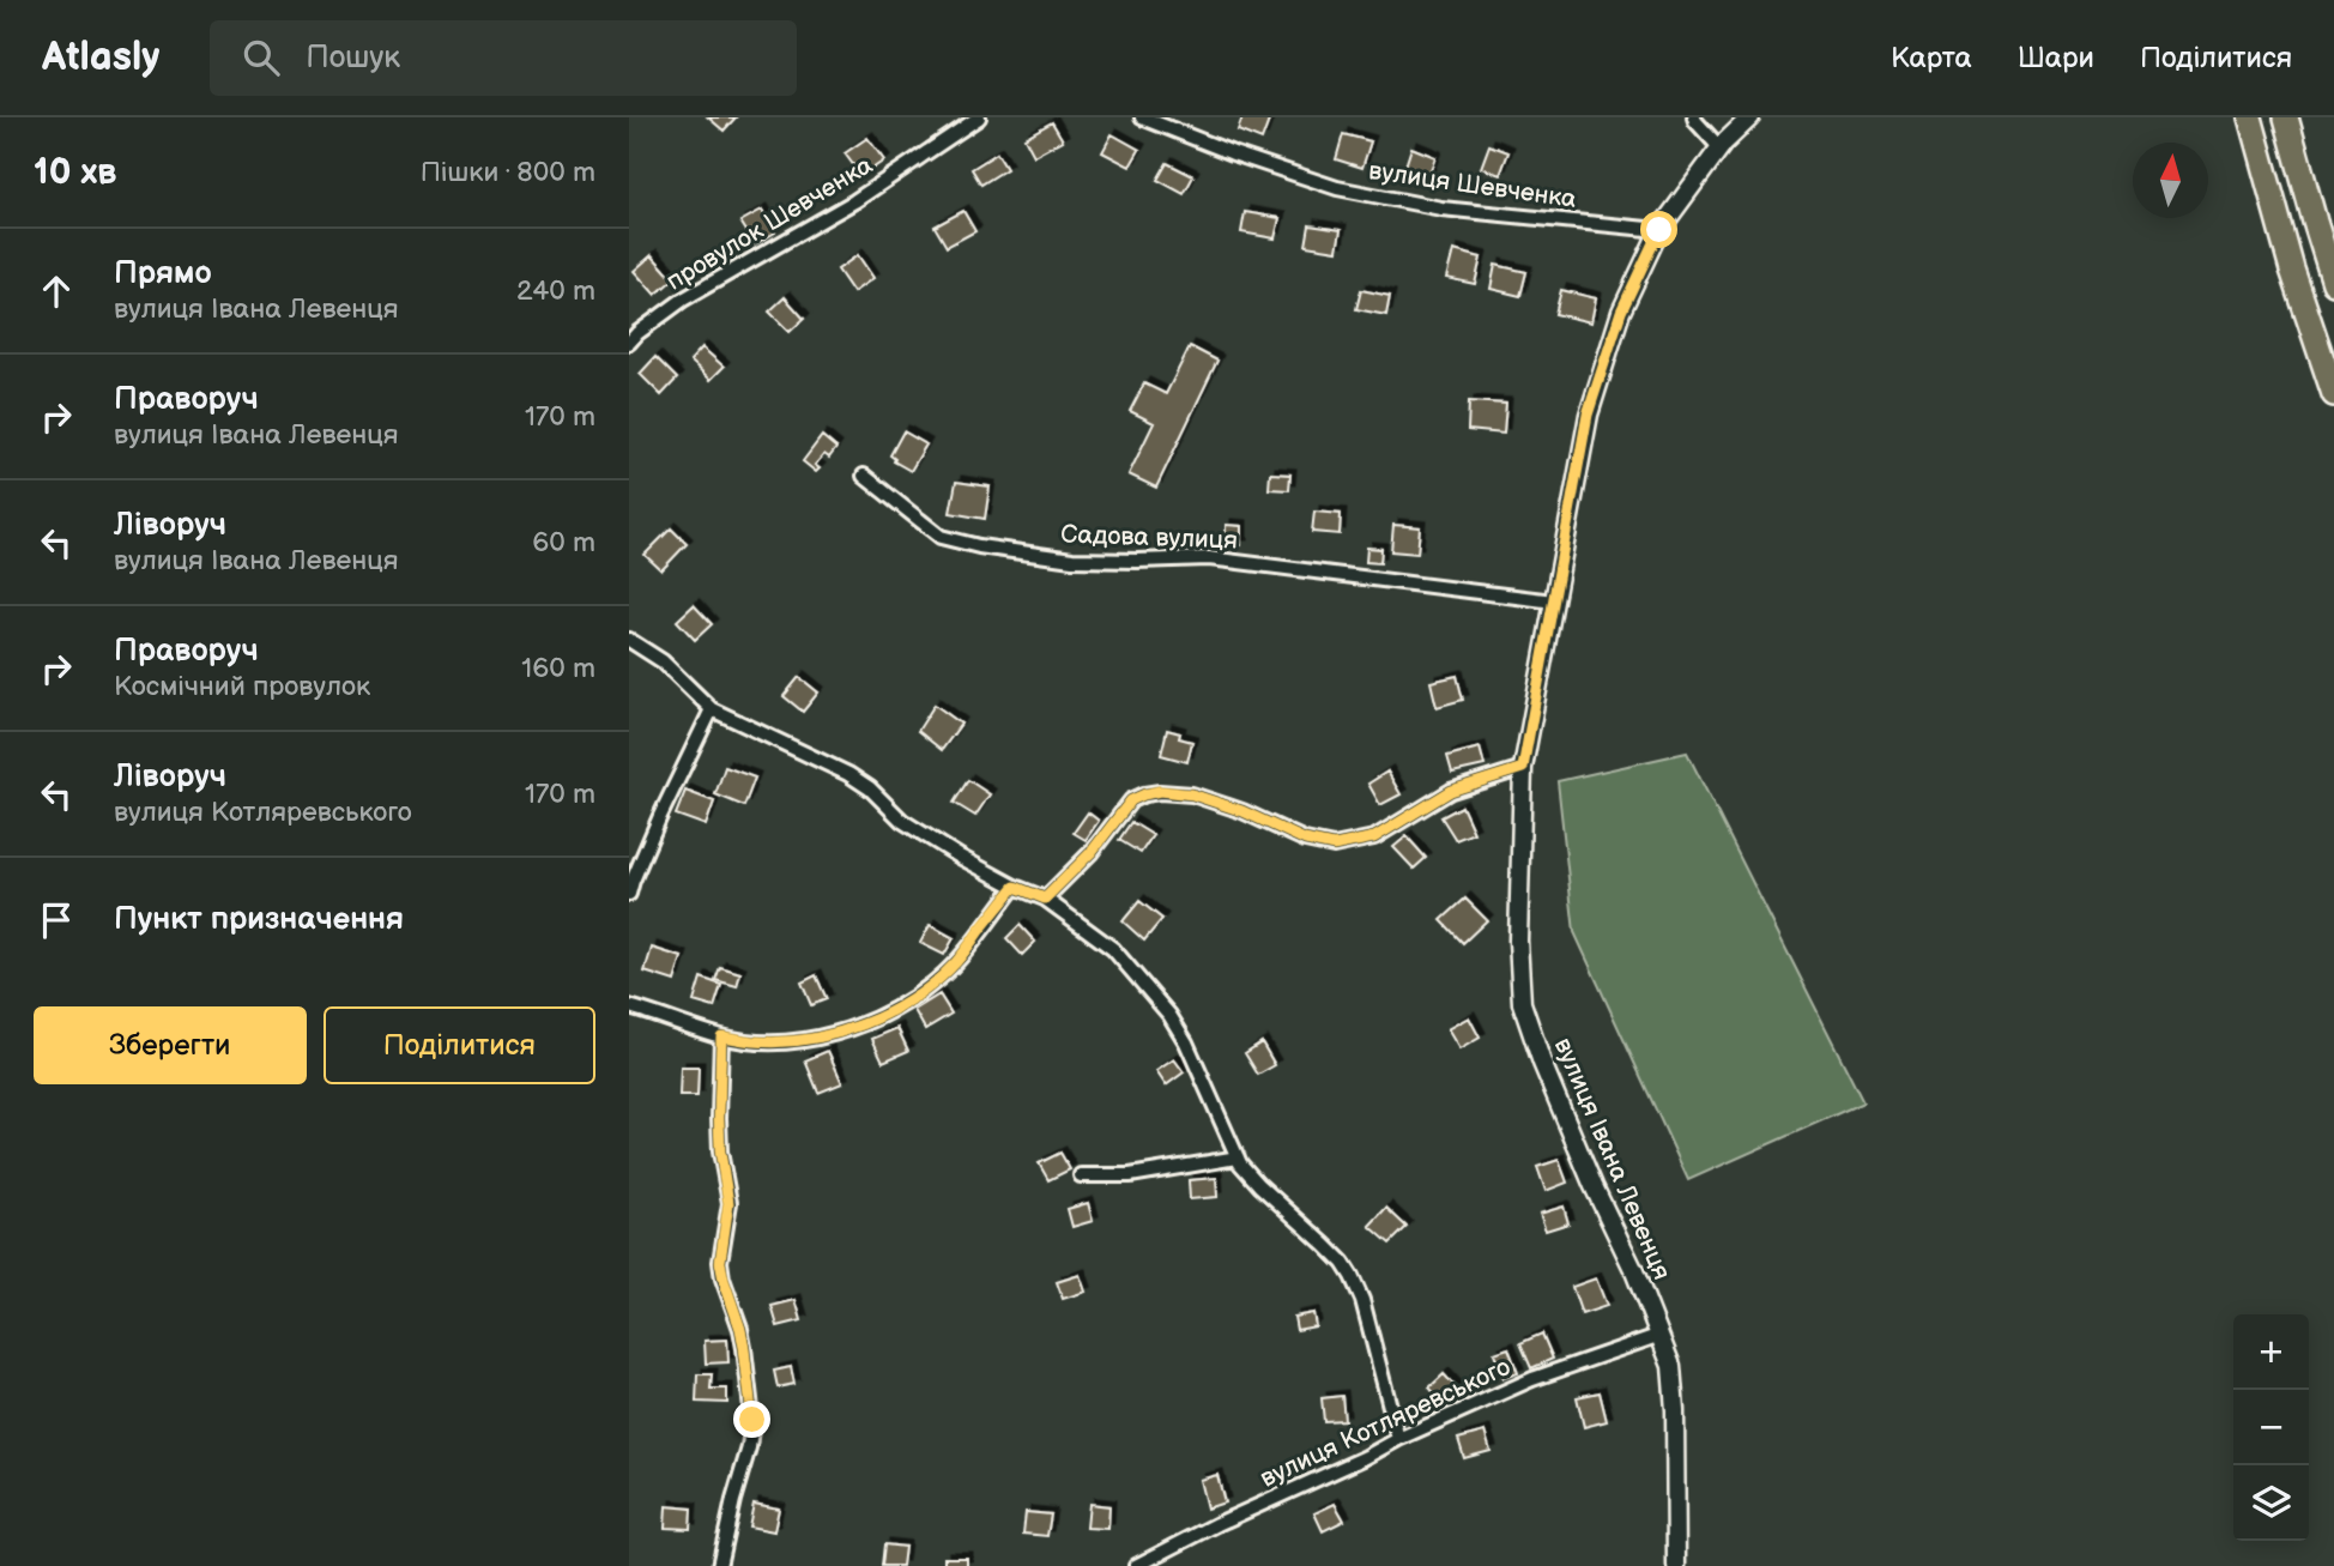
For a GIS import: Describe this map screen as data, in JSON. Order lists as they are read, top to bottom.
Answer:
{
  "streets": {
    "street": [
      "вулиця Шевченка",
      "провулок Шевченка",
      "Садова вулиця",
      "вулиця Івана Левенця",
      "вулиця Котляревського"
    ]
  },
  "crossings": [
    ["вулиця Шевченка", "вулиця Івана Левенця"],
    ["Садова вулиця", "вулиця Івана Левенця"],
    ["вулиця Івана Левенця", "вулиця Котляревського"]
  ],
  "north": "top",
  "page": {
    "header": "Atlasly",
    "search": "Пошук",
    "nav": ["Карта", "Шари", "Поділитися"],
    "heading": ["10 хв", "Пішки · 800 m"],
    "list": [
      ["Прямо", "вулиця Івана Левенця", "240 m"],
      ["Праворуч", "вулиця Івана Левенця", "170 m"],
      ["Ліворуч", "вулиця Івана Левенця", "60 m"],
      ["Праворуч", "Космічний провулок", "160 m"],
      ["Ліворуч", "вулиця Котляревського", "170 m"],
      "Пункт призначення"
    ],
    "buttons": ["Зберегти", "Поділитися"],
    "map_buttons": ["+", "−"]
  }
}
